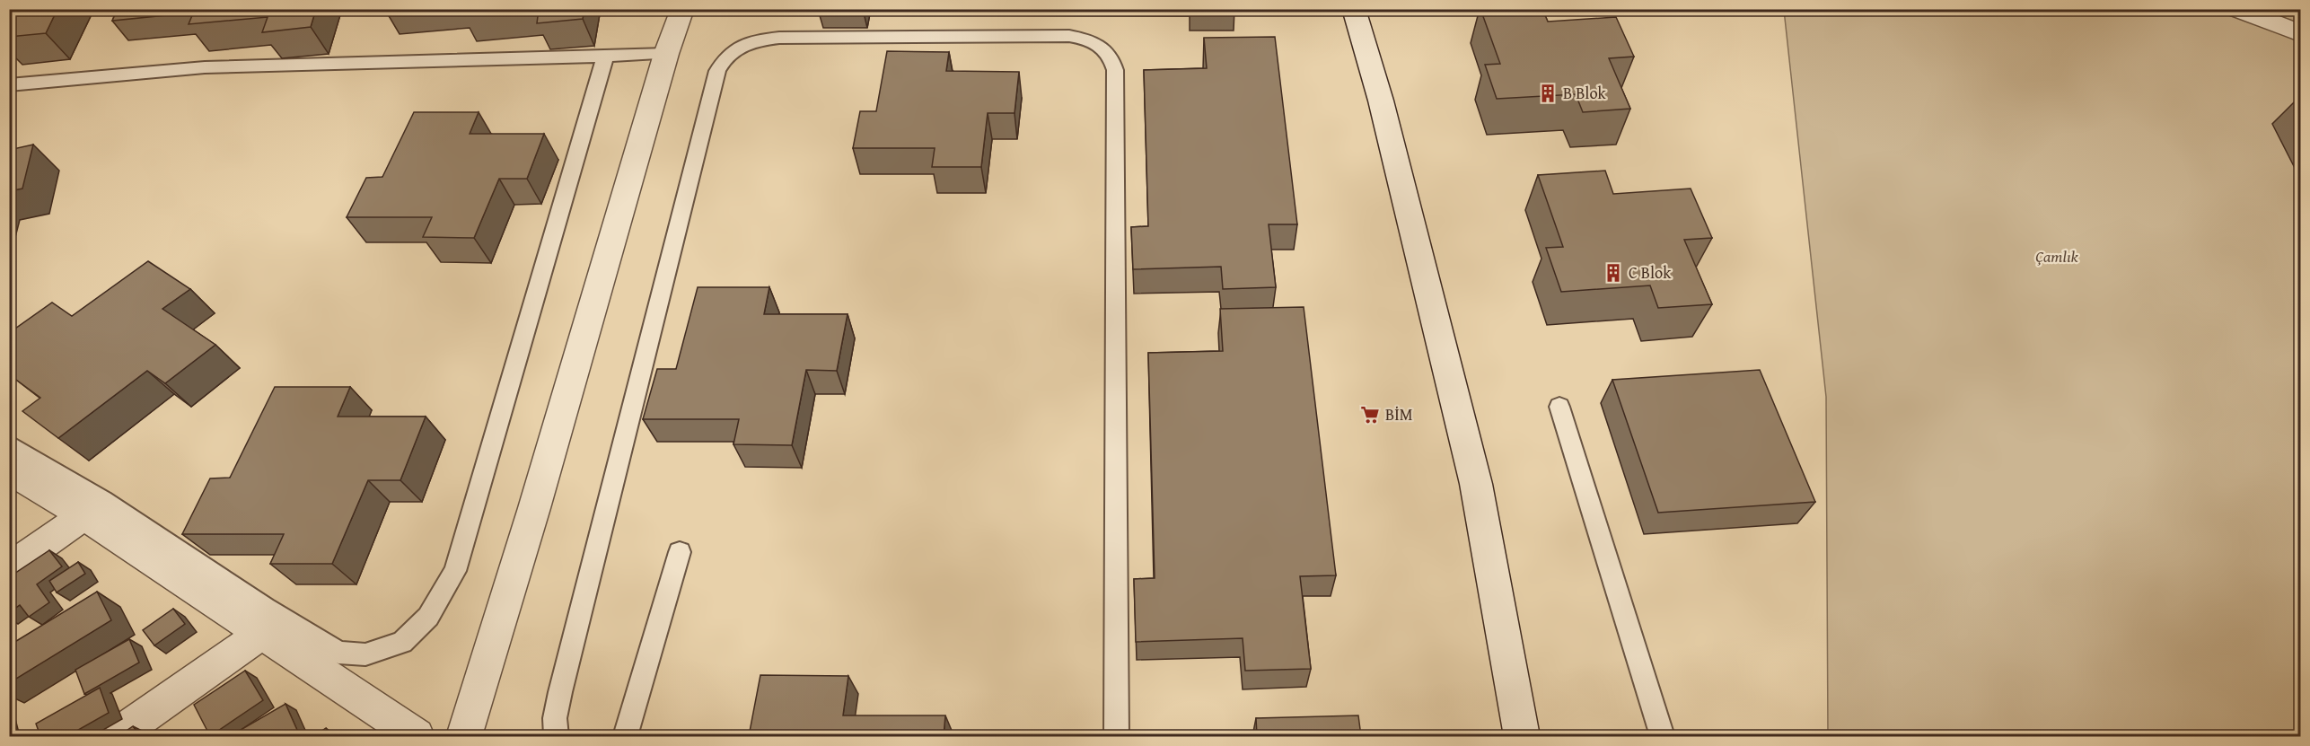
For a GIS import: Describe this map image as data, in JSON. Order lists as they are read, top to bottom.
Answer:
{
  "parks": ["Çamlık"],
  "places": {
    "building": ["B Blok", "C Blok"],
    "supermarket": ["BİM"]
  }
}
